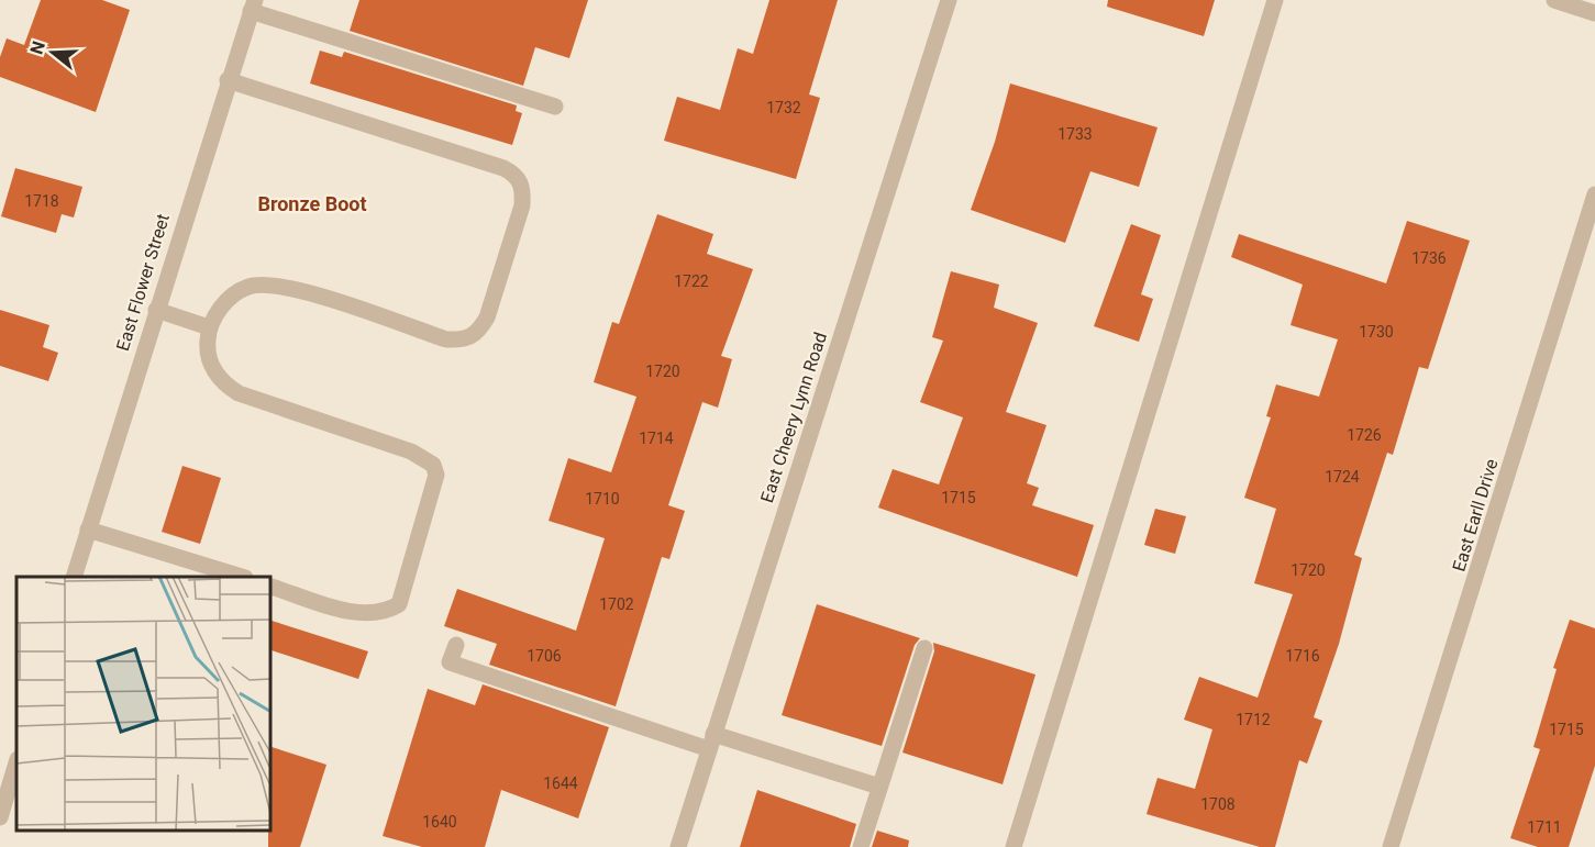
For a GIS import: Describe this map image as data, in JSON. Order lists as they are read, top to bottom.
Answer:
{
  "streets": {
    "street": ["East Flower Street", "East Cheery Lynn Road", "East Earll Drive"]
  },
  "districts": ["Bronze Boot"],
  "house_numbers": [
    "1732",
    "1733",
    "1718",
    "1736",
    "1722",
    "1730",
    "1720",
    "1726",
    "1714",
    "1724",
    "1715",
    "1710",
    "1720",
    "1702",
    "1706",
    "1716",
    "1712",
    "1715",
    "1644",
    "1708",
    "1640",
    "1711"
  ],
  "north": "left"
}
